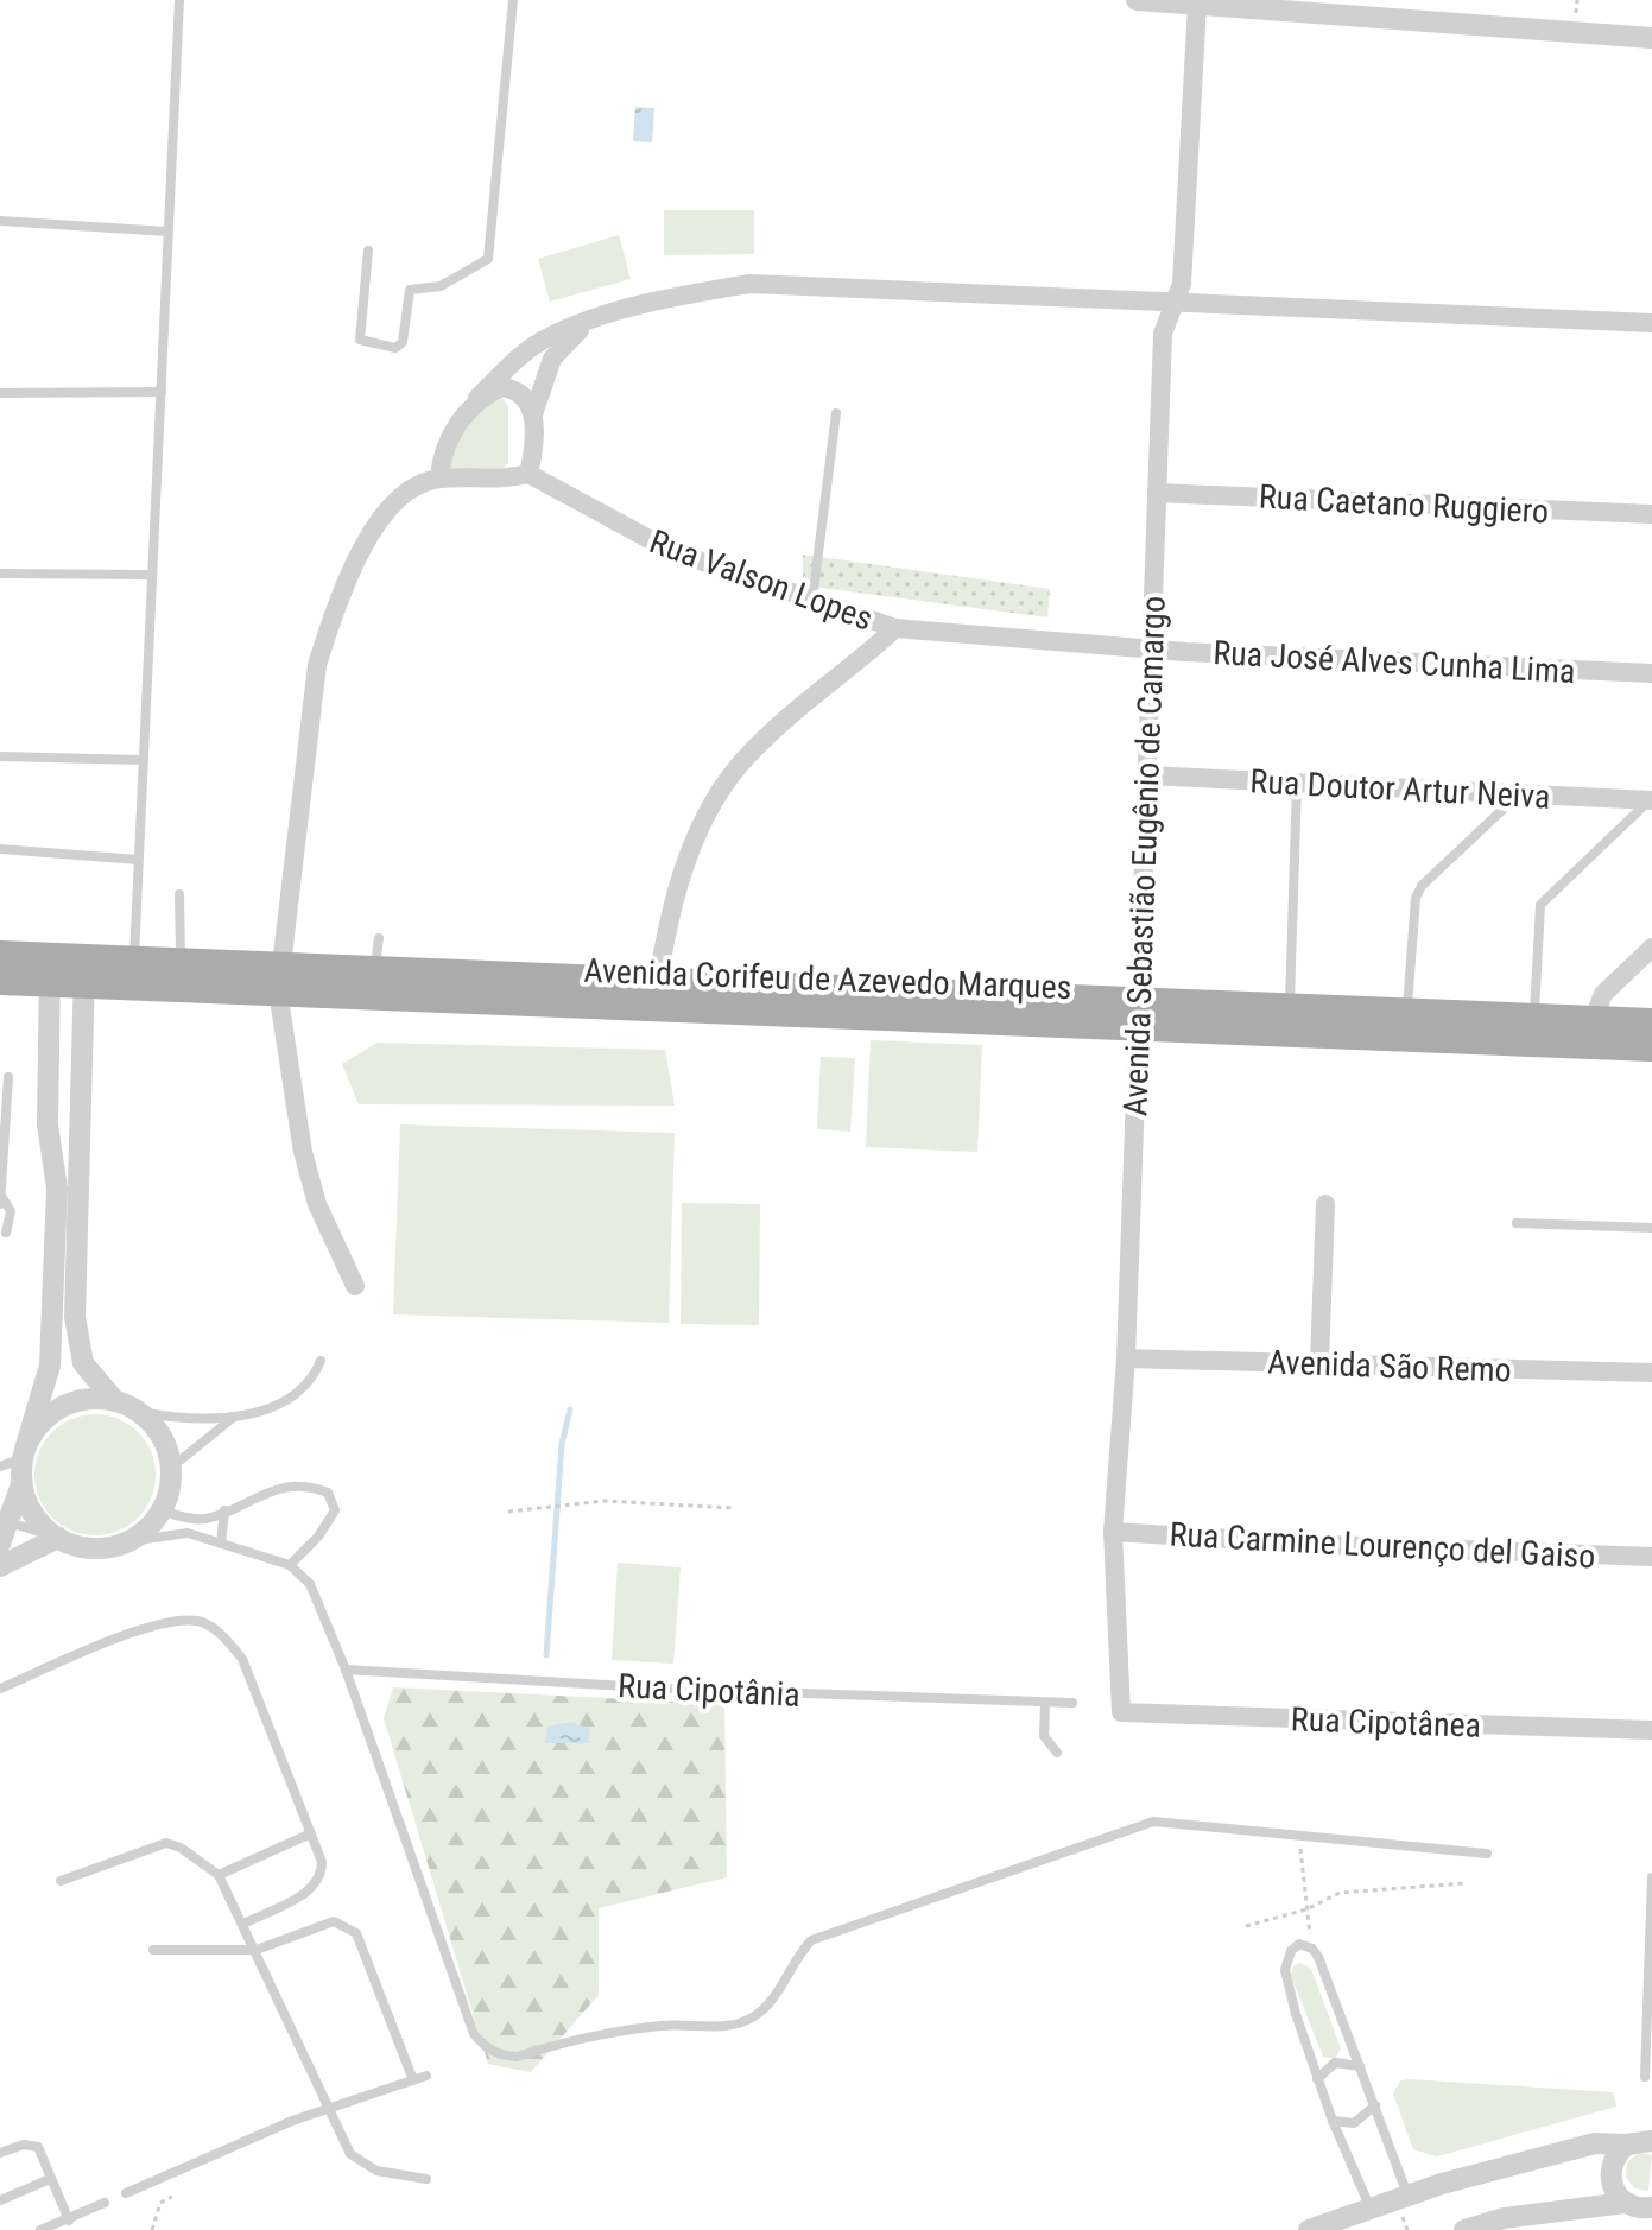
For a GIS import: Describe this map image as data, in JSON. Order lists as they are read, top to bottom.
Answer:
{
  "streets": {
    "main road": ["Avenida Corifeu de Azevedo Marques"],
    "street": [
      "Rua Caetano Ruggiero",
      "Rua Valson Lopes",
      "Rua José Alves Cunha Lima",
      "Rua Doutor Artur Neiva",
      "Avenida Sebastião Eugênio de Camargo",
      "Avenida São Remo",
      "Rua Carmine Lourenço del Gaiso",
      "Rua Cipotânea"
    ],
    "lane": ["Rua Cipotânia"]
  },
  "crossings": [
    ["Rua Caetano Ruggiero", "Avenida Sebastião Eugênio de Camargo"],
    ["Rua Valson Lopes", "Rua José Alves Cunha Lima"],
    ["Rua José Alves Cunha Lima", "Avenida Sebastião Eugênio de Camargo"],
    ["Rua Doutor Artur Neiva", "Avenida Sebastião Eugênio de Camargo"],
    ["Avenida Sebastião Eugênio de Camargo", "Avenida Corifeu de Azevedo Marques"],
    ["Avenida Sebastião Eugênio de Camargo", "Avenida São Remo"],
    ["Avenida Sebastião Eugênio de Camargo", "Rua Carmine Lourenço del Gaiso"],
    ["Avenida Sebastião Eugênio de Camargo", "Rua Cipotânea"]
  ]
}
